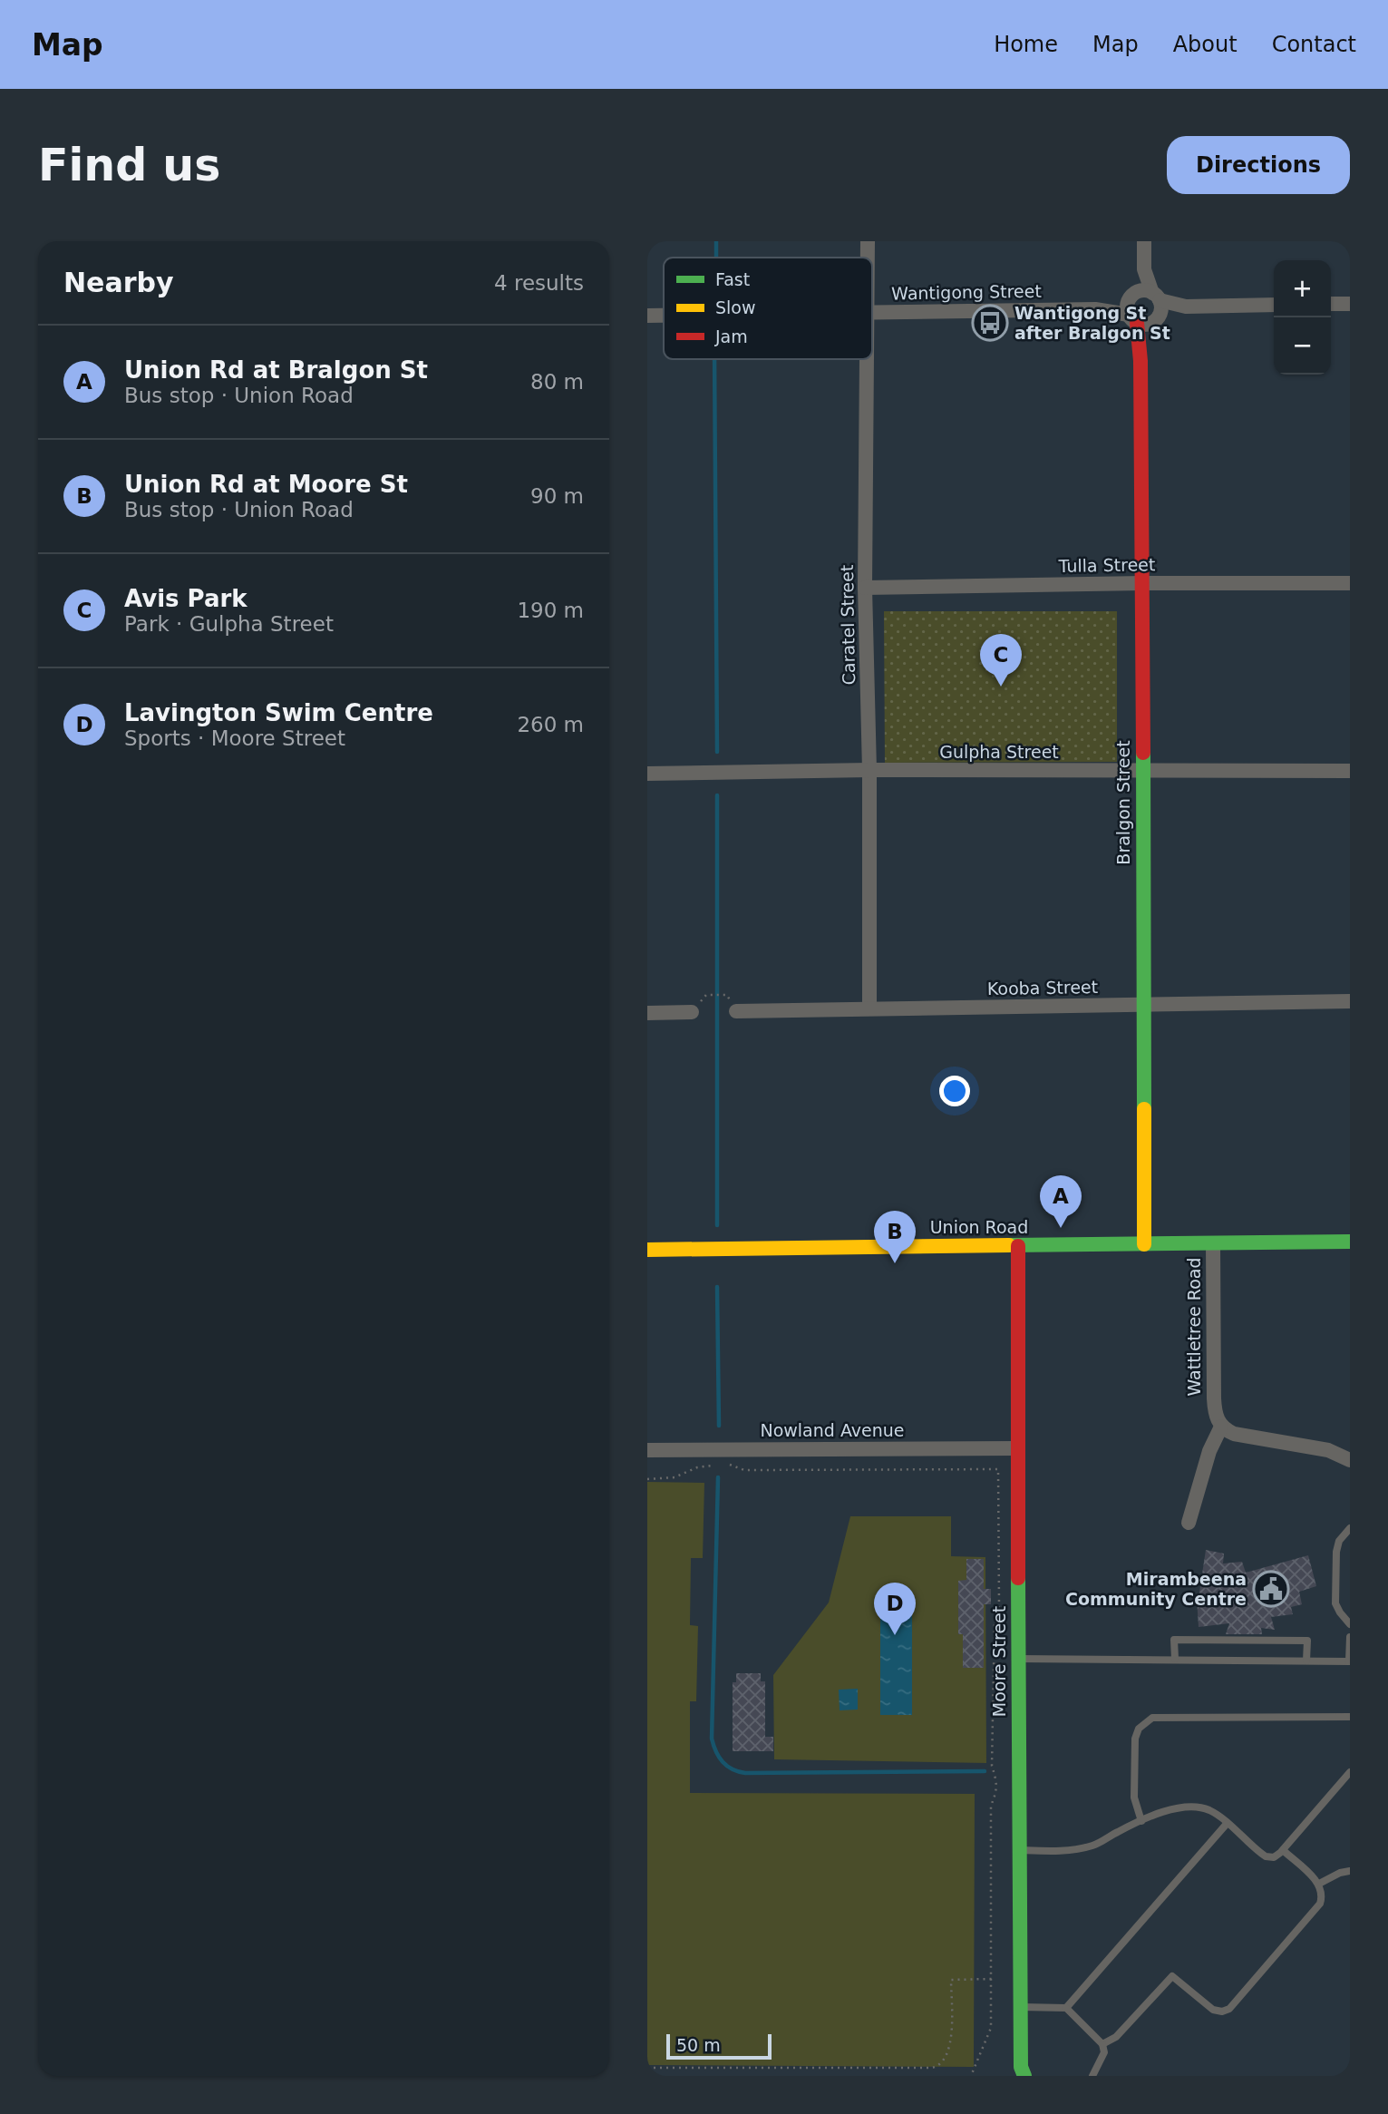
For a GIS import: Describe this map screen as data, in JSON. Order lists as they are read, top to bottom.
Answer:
{
  "streets": {
    "street": [
      "Wantigong Street",
      "Tulla Street",
      "Caratel Street",
      "Gulpha Street",
      "Bralgon Street",
      "Kooba Street",
      "Union Road",
      "Wattletree Road",
      "Nowland Avenue",
      "Moore Street"
    ]
  },
  "crossings": [
    ["Wantigong Street", "Bralgon Street"],
    ["Tulla Street", "Caratel Street"],
    ["Tulla Street", "Bralgon Street"],
    ["Caratel Street", "Gulpha Street"],
    ["Caratel Street", "Kooba Street"],
    ["Gulpha Street", "Bralgon Street"],
    ["Bralgon Street", "Kooba Street"],
    ["Bralgon Street", "Union Road"],
    ["Union Road", "Wattletree Road"],
    ["Union Road", "Moore Street"],
    ["Nowland Avenue", "Moore Street"]
  ],
  "places": {
    "bus stop": ["Wantigong St after Bralgon St"],
    "public building": ["Mirambeena Community Centre"]
  },
  "legend": ["Fast", "Slow", "Jam"],
  "scale_bar": "50 m",
  "page": {
    "header": "Map",
    "nav": [
      "Home",
      "Map",
      "About",
      "Contact"
    ],
    "buttons": "Directions",
    "title": "Find us",
    "heading": ["Nearby", "4 results"],
    "map_buttons": ["+", "−"],
    "list": [
      {
        "mark": "A",
        "name": "Union Rd at Bralgon St",
        "note": "Bus stop · Union Road",
        "value": "80 m"
      },
      {
        "mark": "B",
        "name": "Union Rd at Moore St",
        "note": "Bus stop · Union Road",
        "value": "90 m"
      },
      {
        "mark": "C",
        "name": "Avis Park",
        "note": "Park · Gulpha Street",
        "value": "190 m"
      },
      {
        "mark": "D",
        "name": "Lavington Swim Centre",
        "note": "Sports · Moore Street",
        "value": "260 m"
      }
    ],
    "pins": [
      "C",
      "A",
      "B",
      "D"
    ],
    "scale": "50 m"
  }
}
